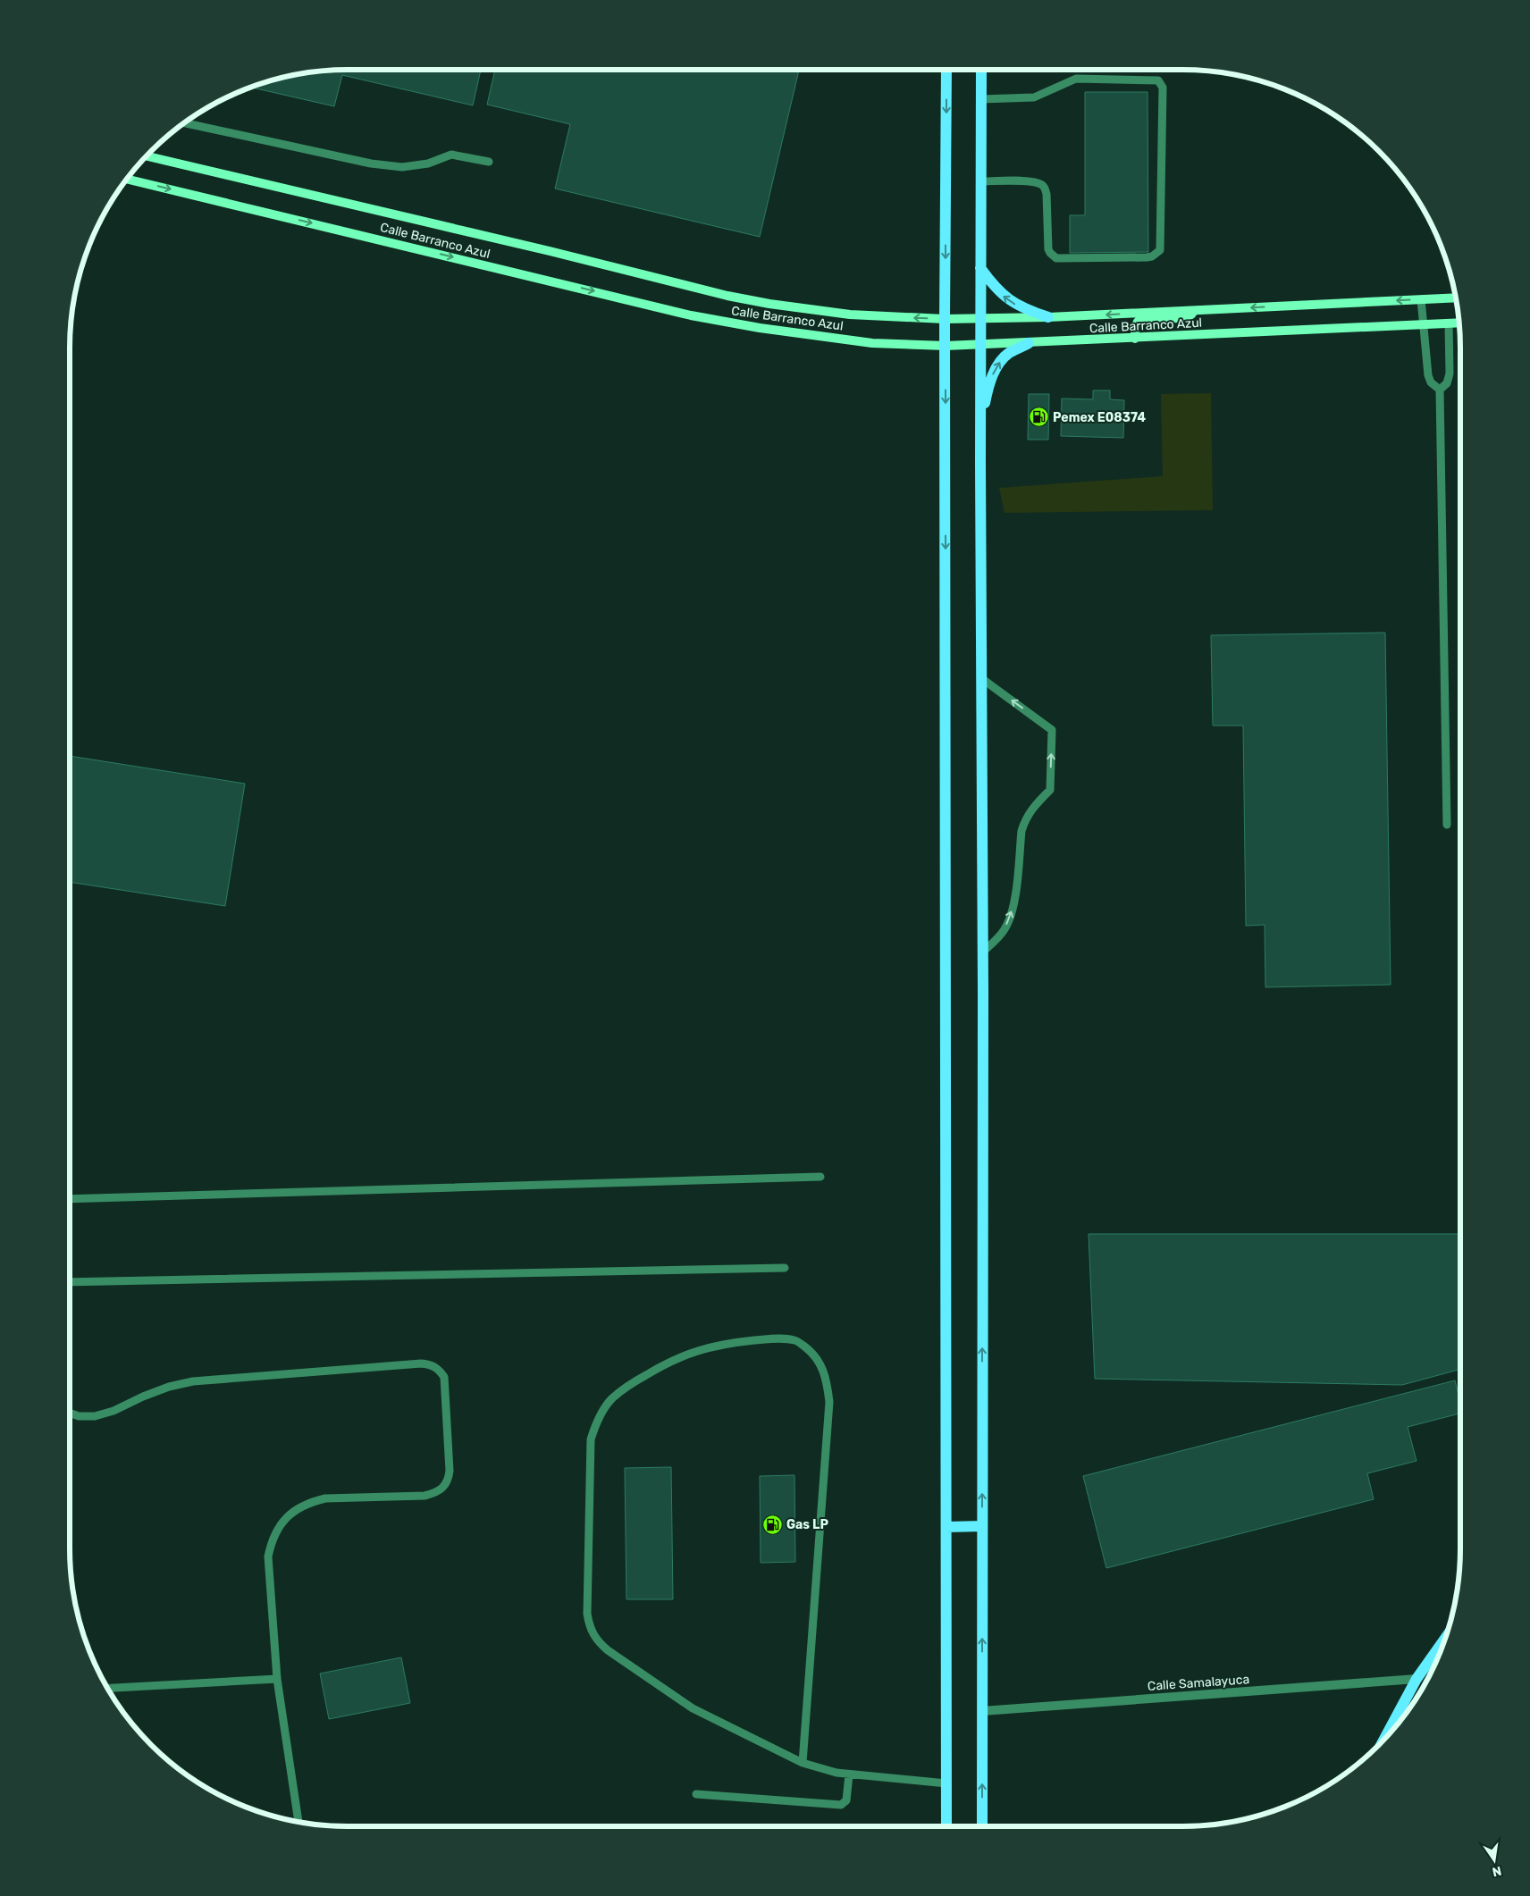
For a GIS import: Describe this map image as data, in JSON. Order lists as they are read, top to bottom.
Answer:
{
  "streets": {
    "main road": ["Calle Barranco Azul"],
    "street": ["Calle Samalayuca"]
  },
  "places": {
    "fuel station": ["Pemex E08374", "Gas LP"]
  },
  "north": "bottom"
}
